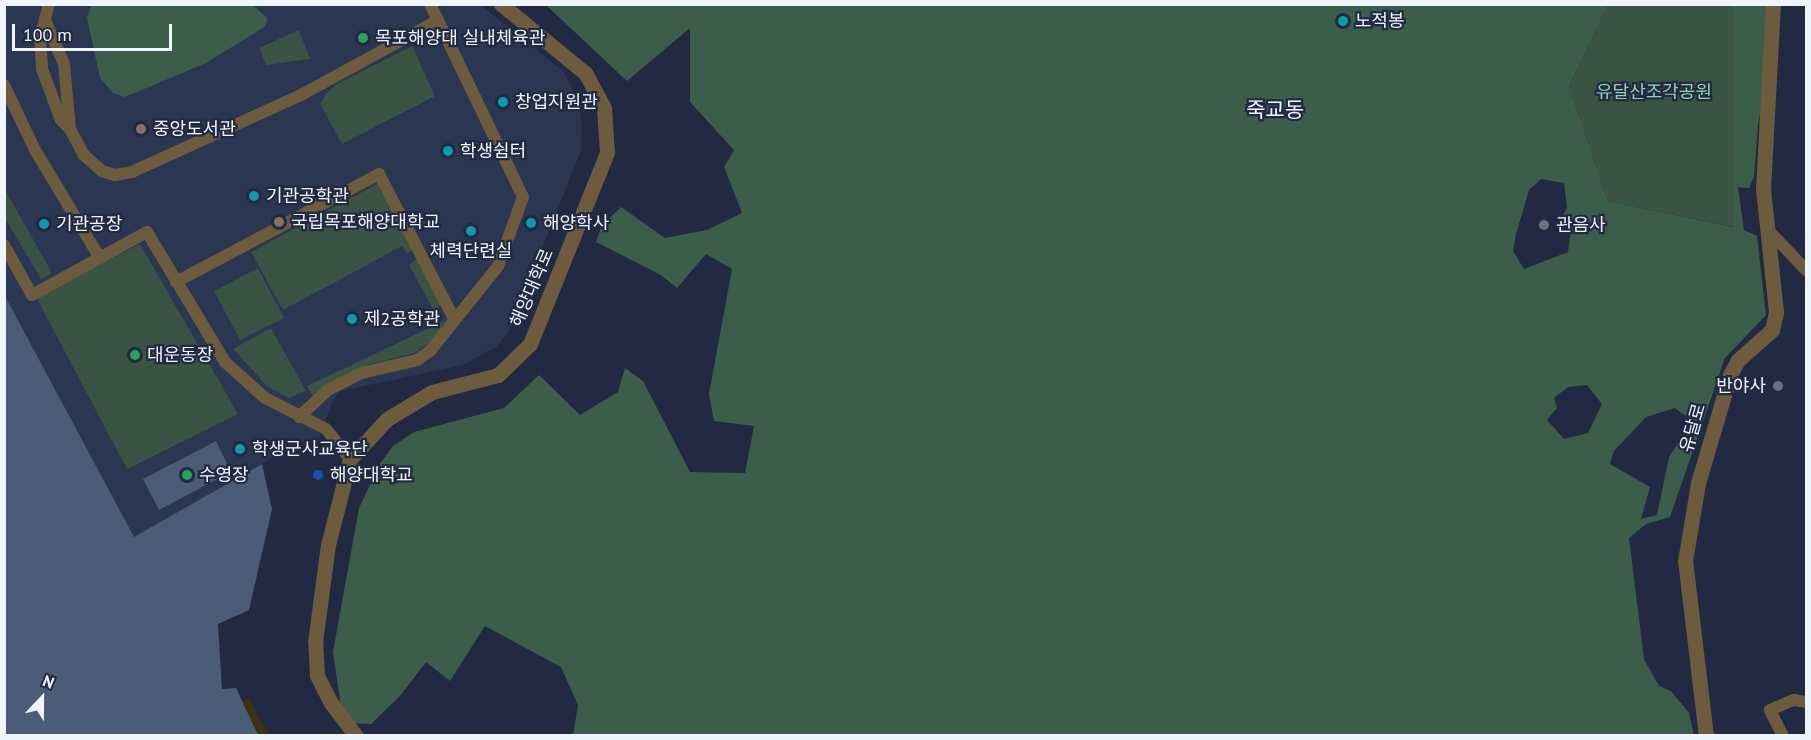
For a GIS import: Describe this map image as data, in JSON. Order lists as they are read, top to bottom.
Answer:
{
  "streets": {
    "street": ["해양대학로", "유달로"]
  },
  "districts": ["죽교동"],
  "parks": ["유달산조각공원"],
  "places": [
    "노적봉",
    "목포해양대 실내체육관",
    "창업지원관",
    "중앙도서관",
    "학생쉼터",
    "기관공학관",
    "국립목포해양대학교",
    "해양학사",
    "기관공장",
    "관음사",
    "체력단련실",
    "제2공학관",
    "대운동장",
    "반야사",
    "학생군사교육단",
    "수영장",
    "해양대학교"
  ],
  "scale_bar": "100 m",
  "north": "top"
}
